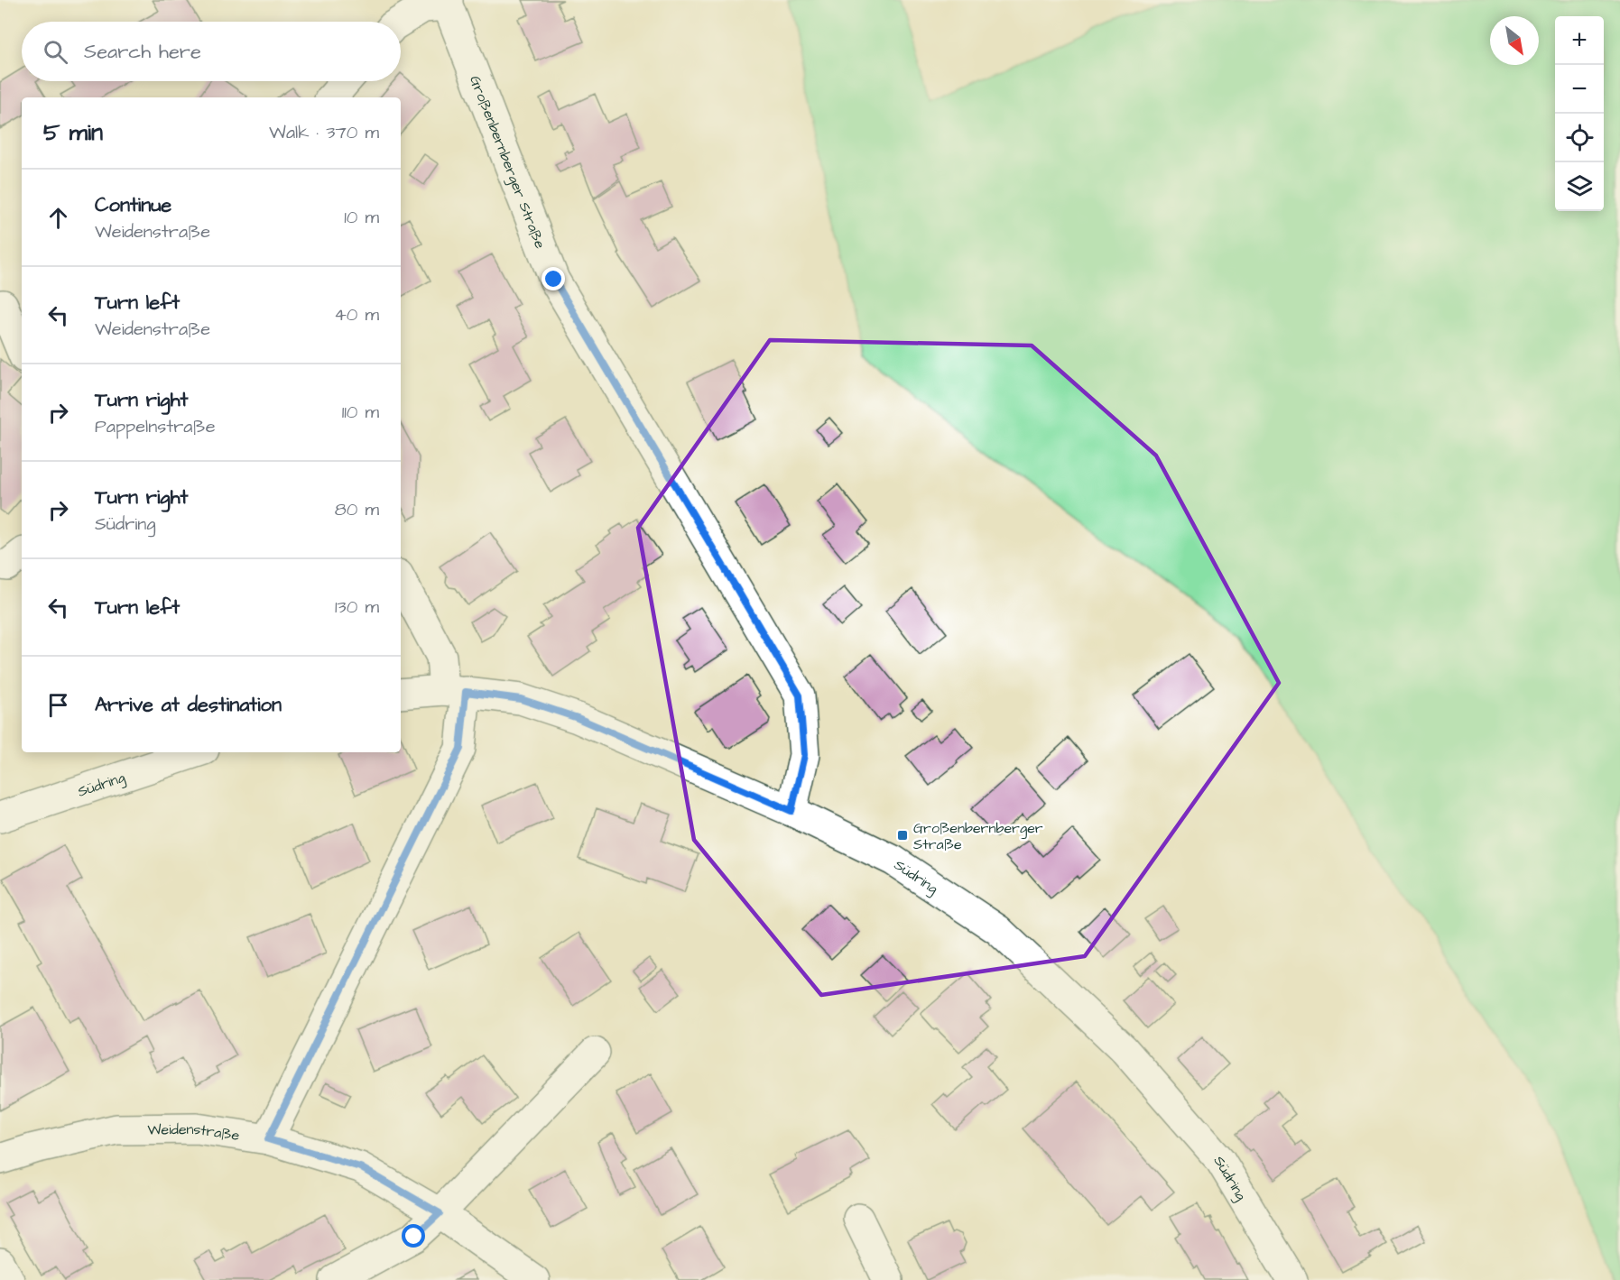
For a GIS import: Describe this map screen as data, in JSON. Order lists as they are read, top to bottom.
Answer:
{
  "streets": {
    "street": ["Großenbernberger Straße", "Südring", "Weidenstraße"]
  },
  "crossings": [
    ["Großenbernberger Straße", "Südring"]
  ],
  "places": {
    "transit": ["Großenbernberger Straße"]
  },
  "north": "bottom right",
  "page": {
    "map_buttons": ["+", "−"],
    "search": "Search here",
    "heading": ["5 min", "Walk · 370 m"],
    "list": [
      ["Continue", "Weidenstraße", "10 m"],
      ["Turn left", "Weidenstraße", "40 m"],
      ["Turn right", "Pappelnstraße", "110 m"],
      ["Turn right", "Südring", "80 m"],
      ["Turn left", "130 m"],
      "Arrive at destination"
    ]
  }
}
